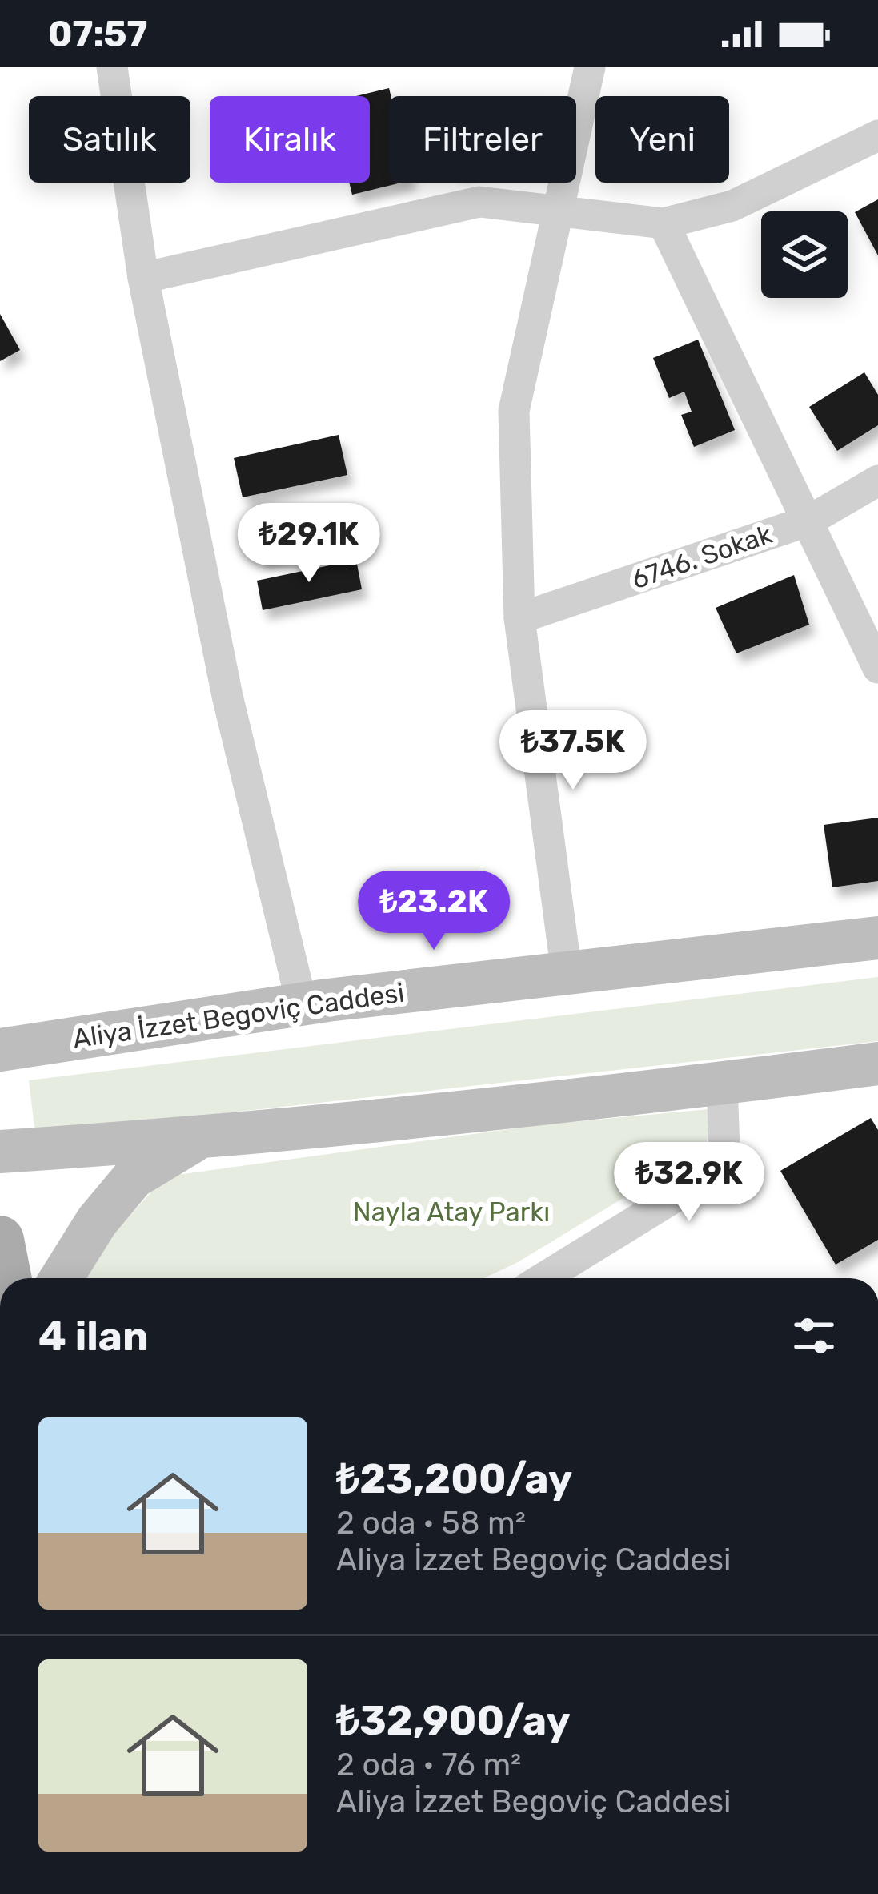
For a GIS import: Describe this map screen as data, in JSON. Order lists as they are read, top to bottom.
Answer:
{
  "streets": {
    "main road": ["Aliya İzzet Begoviç Caddesi"],
    "street": ["6746. Sokak"]
  },
  "parks": ["Nayla Atay Parkı"],
  "page": {
    "status": "07:57",
    "chip": [
      "Satılık",
      "Kiralık",
      "Filtreler",
      "Yeni"
    ],
    "price": [
      "₺29.1K",
      "₺37.5K",
      "₺23.2K",
      "₺32.9K"
    ],
    "heading": "4 ilan",
    "list": [
      {
        "name": "₺23,200/ay",
        "note": "2 oda · 58 m² · Aliya İzzet Begoviç Caddesi"
      },
      {
        "name": "₺32,900/ay",
        "note": "2 oda · 76 m² · Aliya İzzet Begoviç Caddesi"
      }
    ]
  }
}
